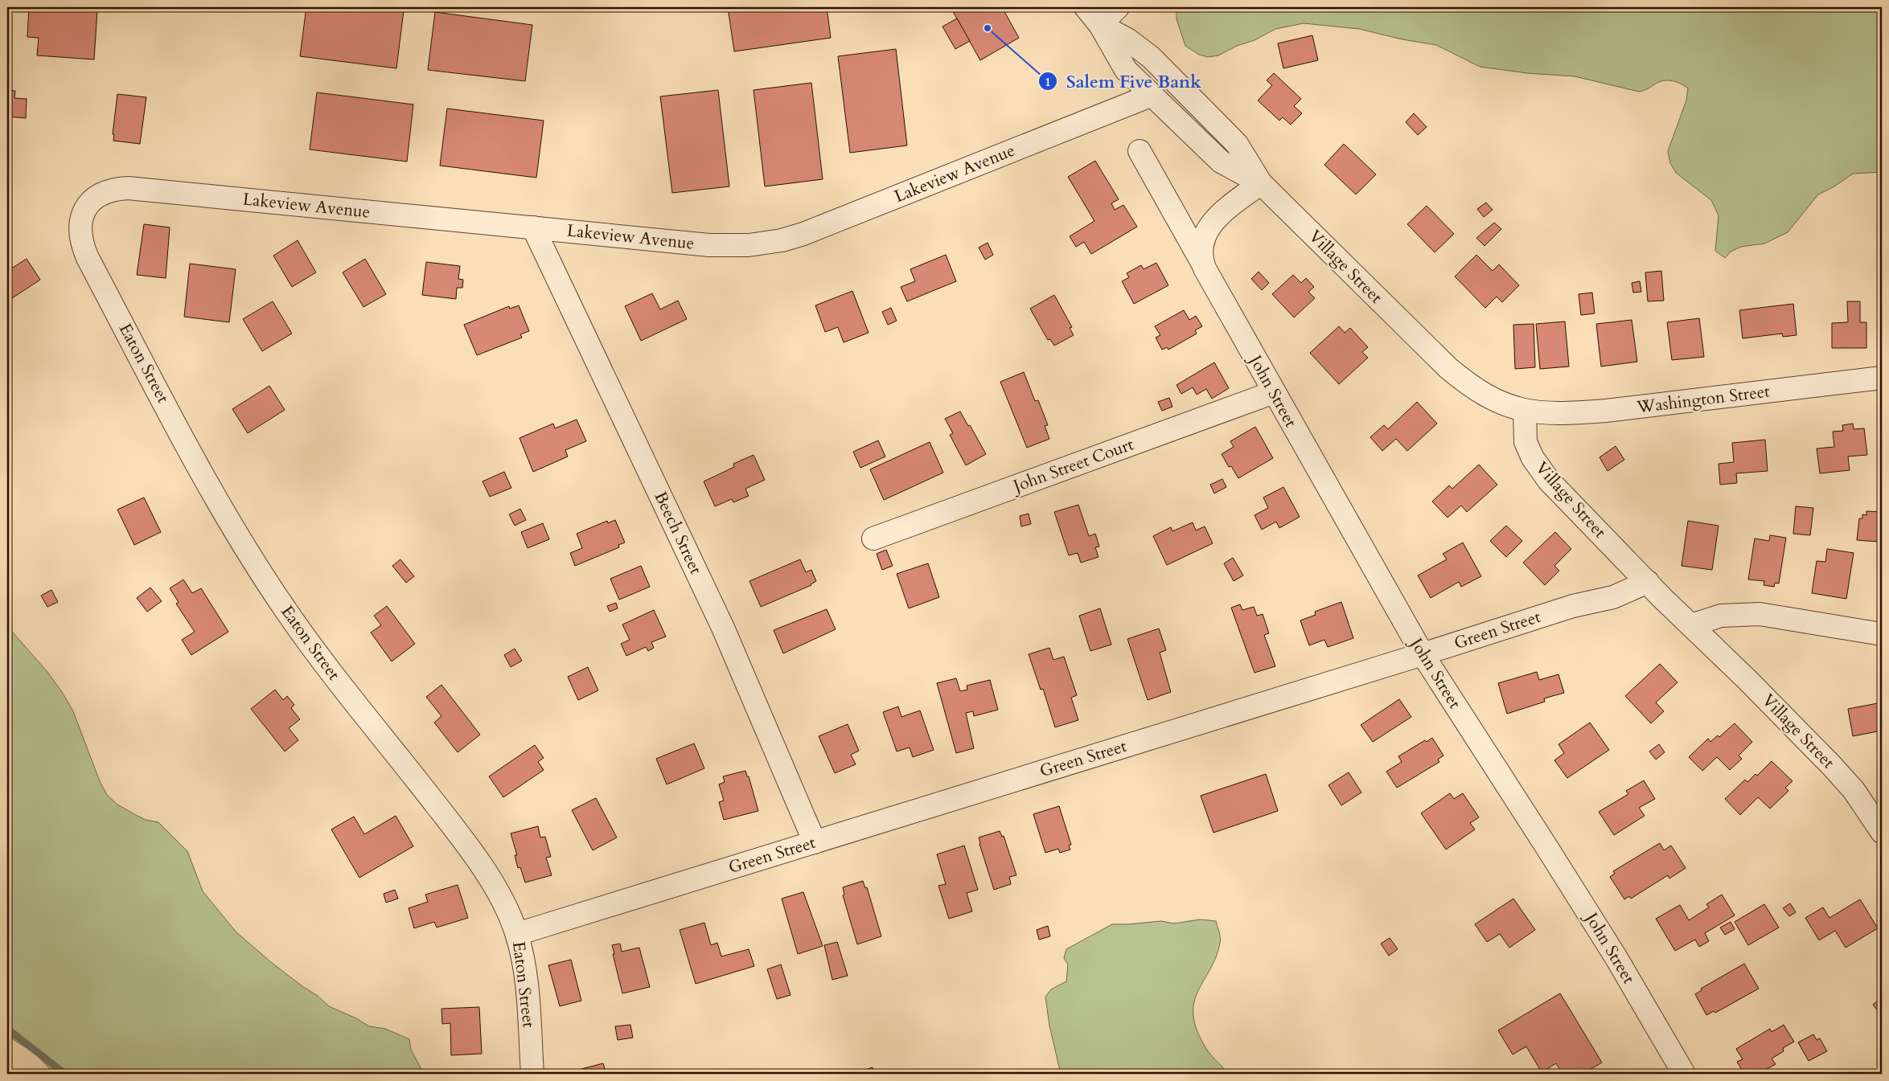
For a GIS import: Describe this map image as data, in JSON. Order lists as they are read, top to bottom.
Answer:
{
  "streets": {
    "street": [
      "Lakeview Avenue",
      "Village Street",
      "Eaton Street",
      "John Street",
      "Washington Street",
      "John Street Court",
      "Beech Street",
      "Green Street"
    ]
  },
  "crossings": [
    ["Lakeview Avenue", "Village Street"],
    ["Lakeview Avenue", "Eaton Street"],
    ["Lakeview Avenue", "Beech Street"],
    ["Village Street", "John Street"],
    ["Village Street", "Washington Street"],
    ["Village Street", "Green Street"],
    ["Eaton Street", "Green Street"],
    ["John Street", "John Street Court"],
    ["John Street", "Green Street"],
    ["Beech Street", "Green Street"]
  ],
  "places": ["Salem Five Bank"]
}
